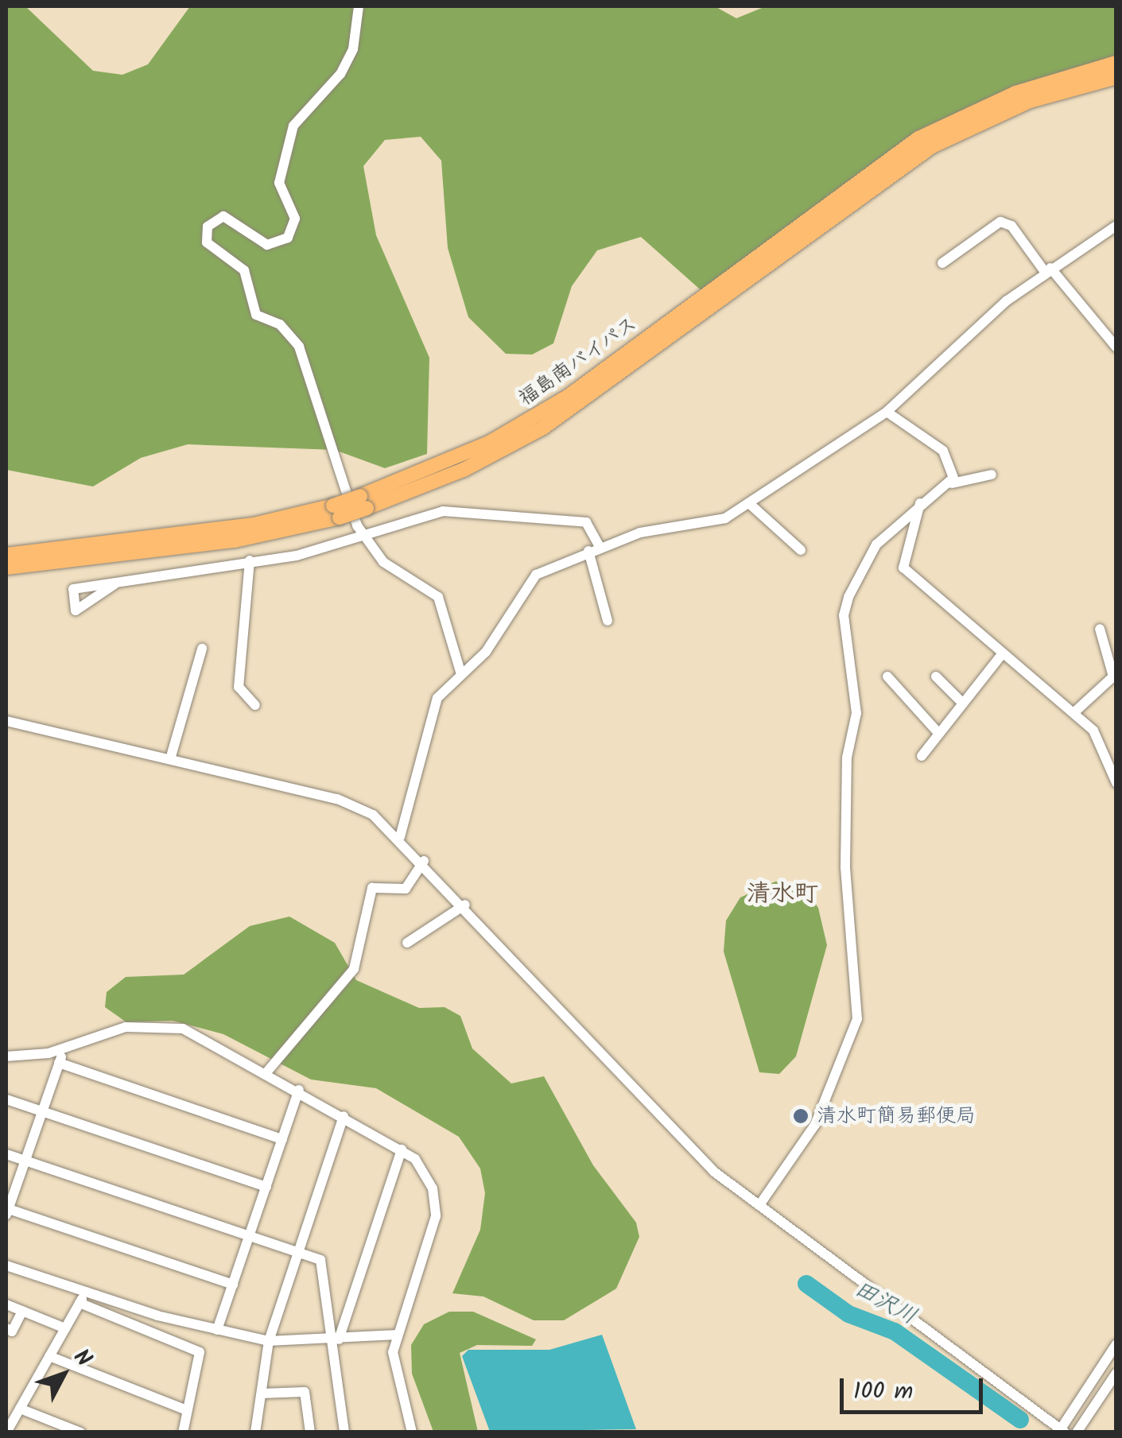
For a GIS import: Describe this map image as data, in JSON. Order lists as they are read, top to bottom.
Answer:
{
  "streets": {
    "highway": ["福島南バイパス"]
  },
  "districts": ["清水町"],
  "water": ["田沢川"],
  "places": ["清水町簡易郵便局"],
  "scale_bar": "100 m",
  "north": "top right"
}
